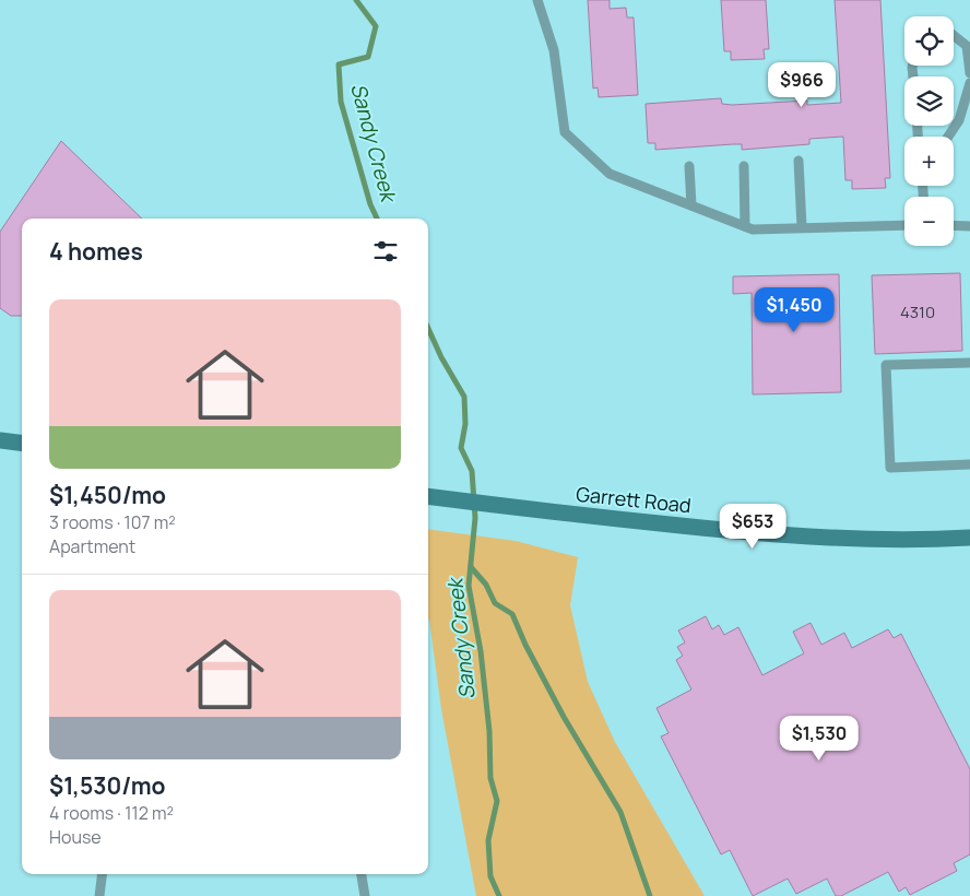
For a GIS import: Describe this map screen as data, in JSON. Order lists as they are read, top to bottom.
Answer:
{
  "streets": {
    "street": ["Garrett Road"]
  },
  "water": ["Sandy Creek"],
  "house_numbers": ["4310"],
  "page": {
    "map_buttons": ["+", "−"],
    "price": [
      "$966",
      "$1,450",
      "$653",
      "$1,530"
    ],
    "heading": "4 homes",
    "list": [
      {
        "name": "$1,450/mo",
        "note": "3 rooms · 107 m² · Apartment"
      },
      {
        "name": "$1,530/mo",
        "note": "4 rooms · 112 m² · House"
      }
    ]
  }
}
